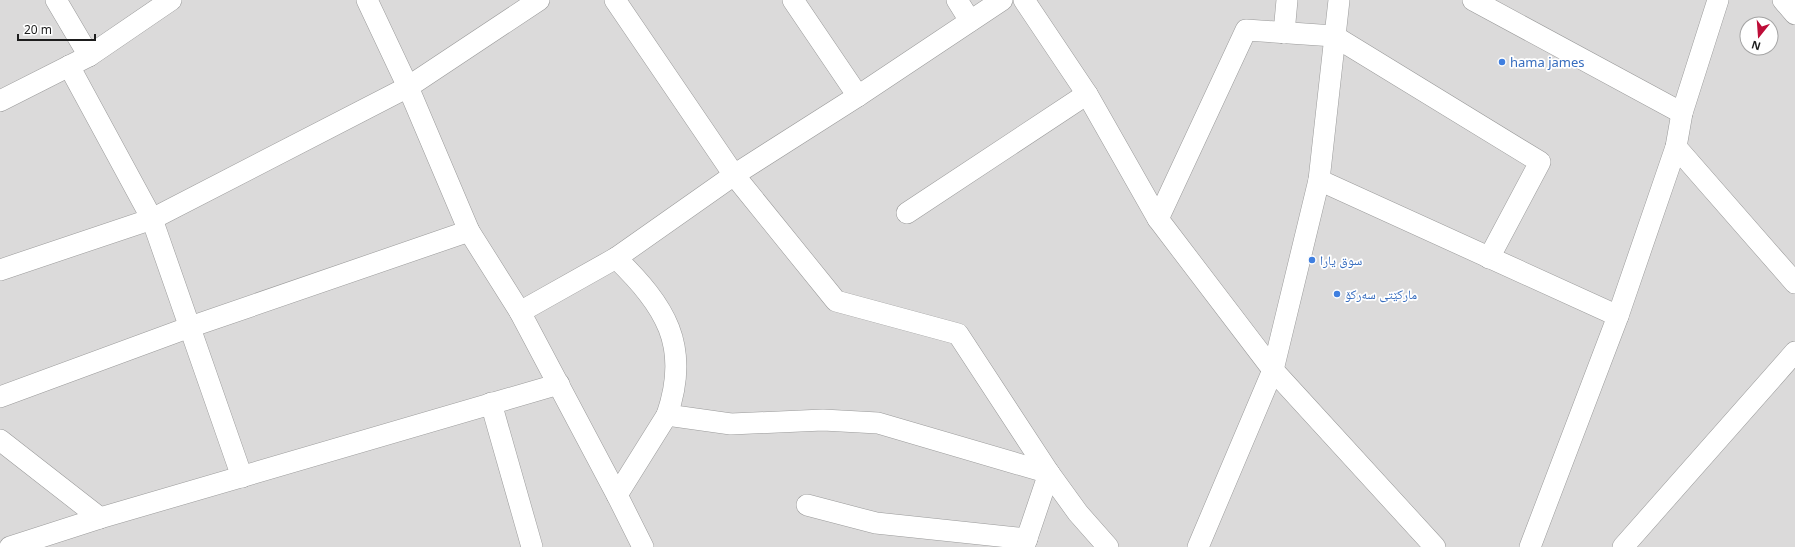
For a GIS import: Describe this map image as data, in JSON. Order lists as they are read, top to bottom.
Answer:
{
  "places": ["hama james", "سوق یارا", "مارکێتی سەرکۆ"],
  "scale_bar": "20 m",
  "north": "bottom"
}
